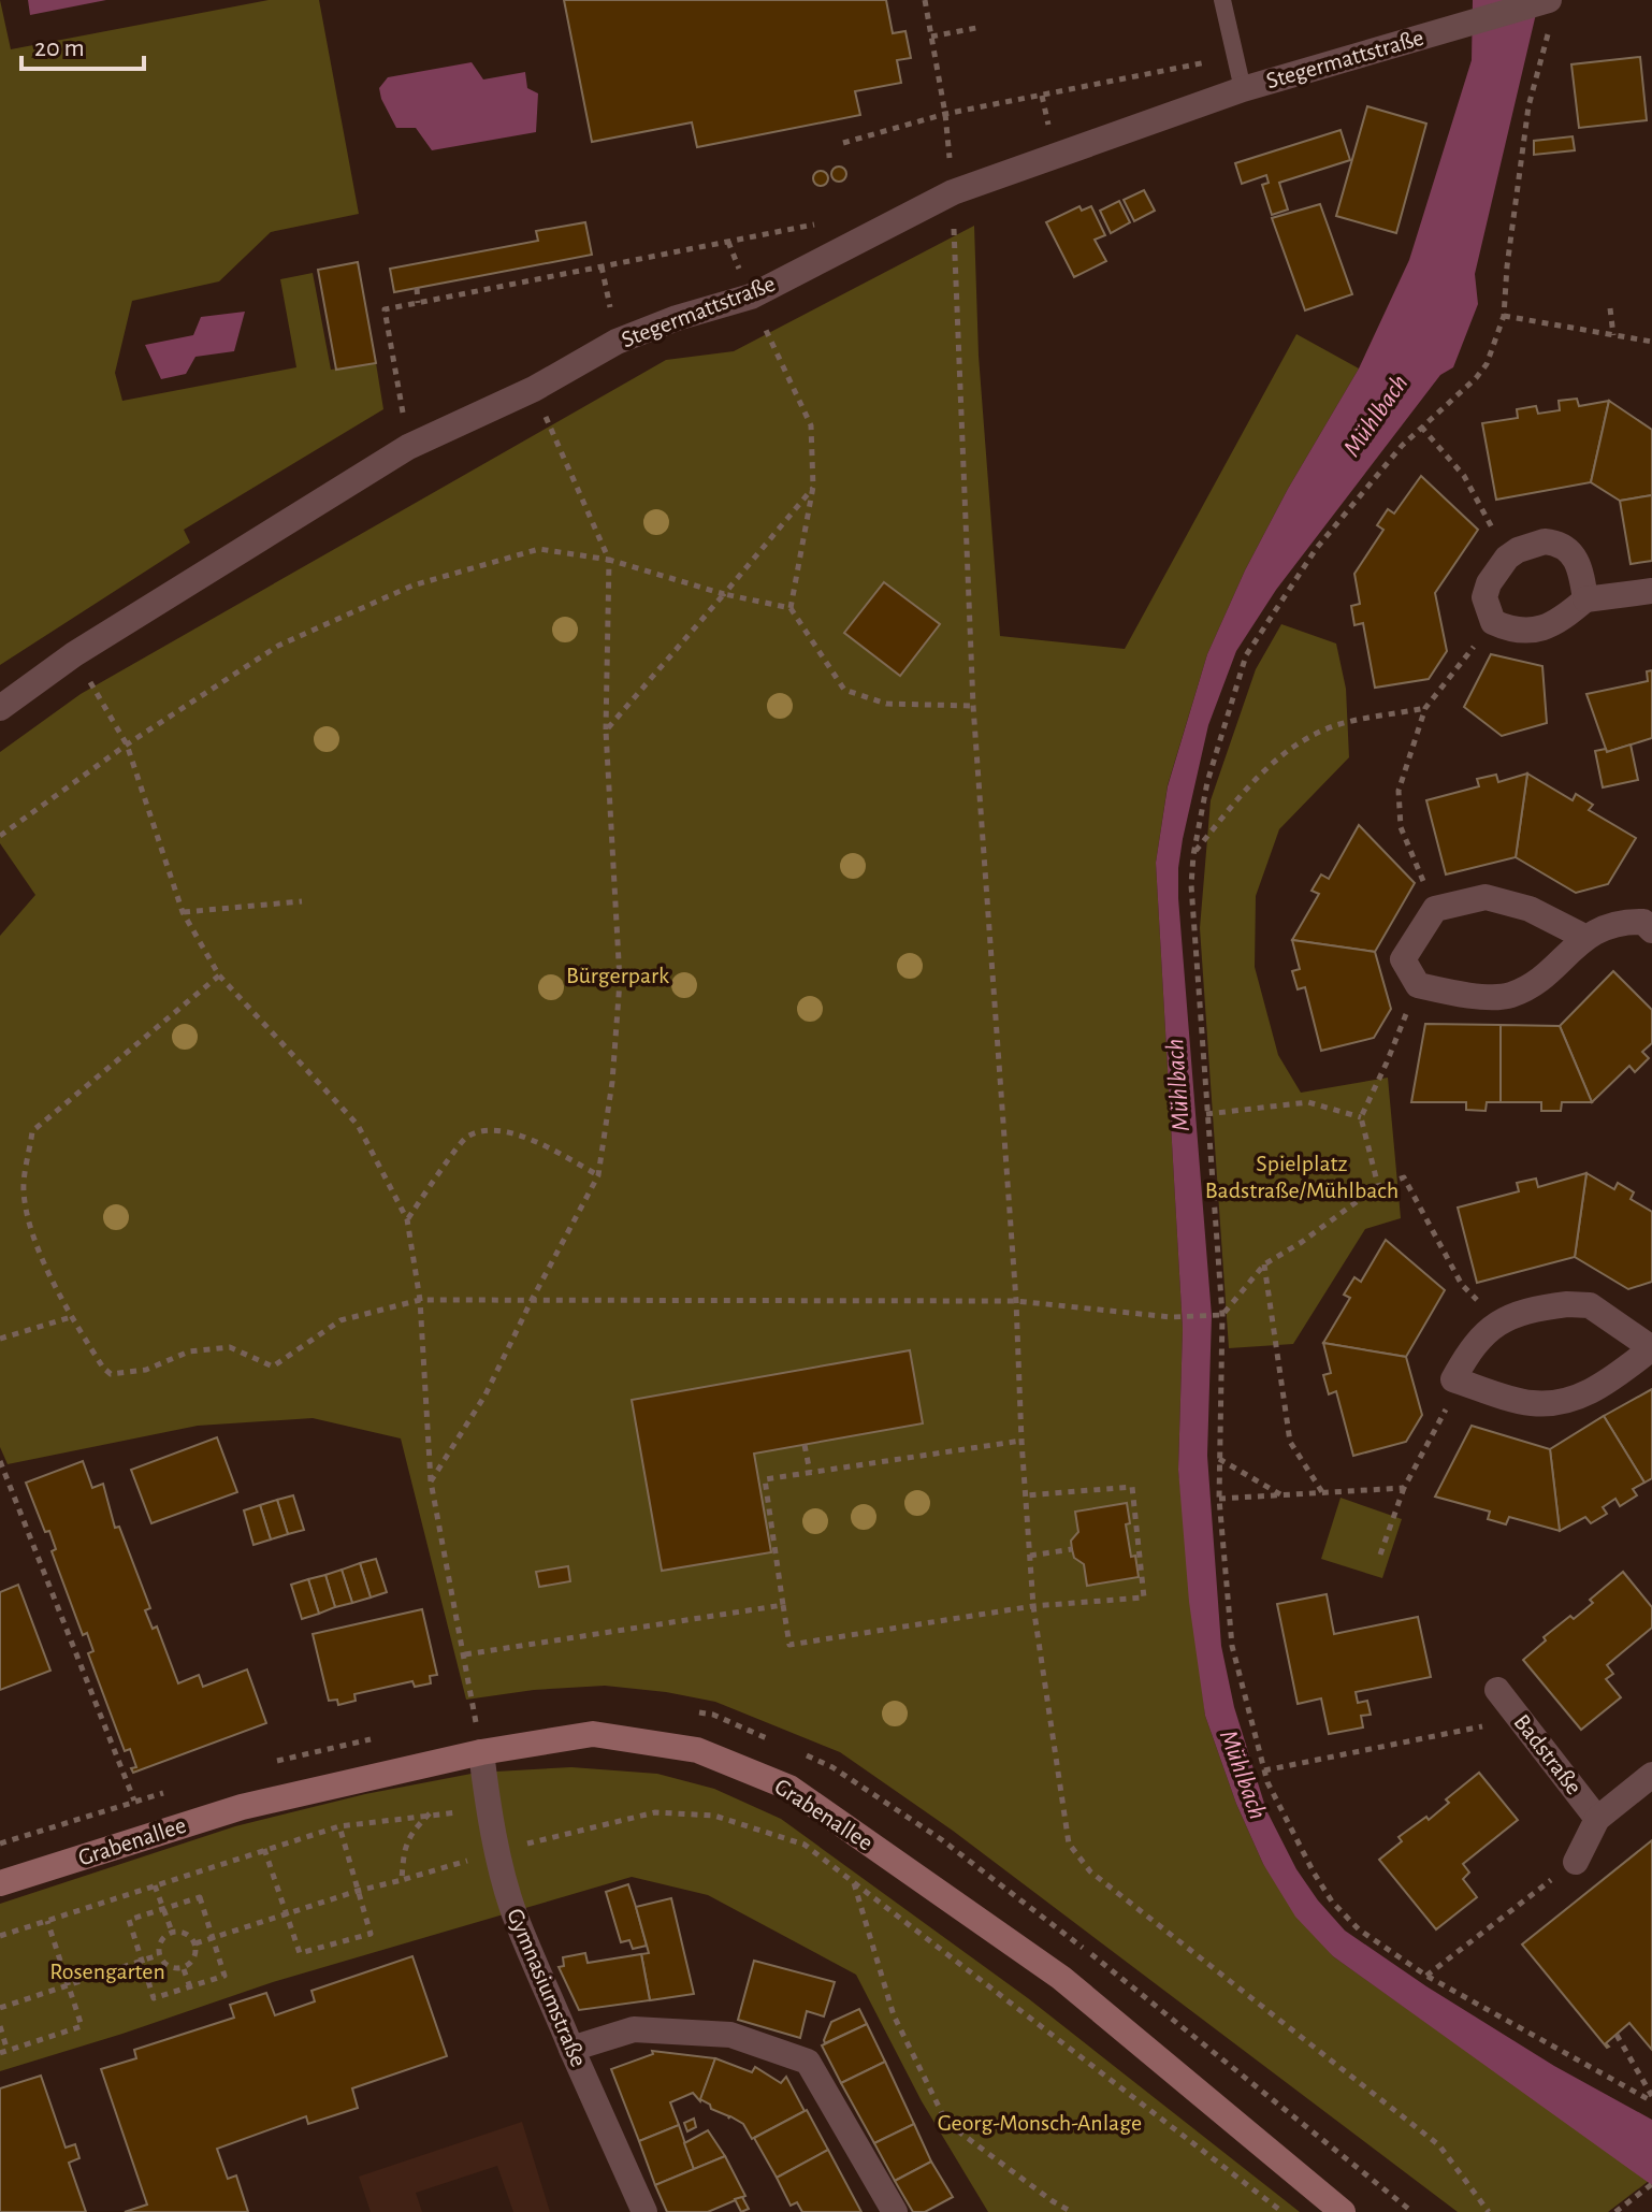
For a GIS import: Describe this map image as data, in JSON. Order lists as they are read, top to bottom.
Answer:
{
  "streets": {
    "main road": ["Grabenallee"],
    "street": ["Stegermattstraße", "Badstraße", "Gymnasiumstraße"]
  },
  "crossings": [
    ["Grabenallee", "Gymnasiumstraße"]
  ],
  "water": ["Mühlbach"],
  "parks": [
    "Bürgerpark",
    "Spielplatz Badstraße/Mühlbach",
    "Rosengarten",
    "Georg-Monsch-Anlage"
  ],
  "scale_bar": "20 m"
}
